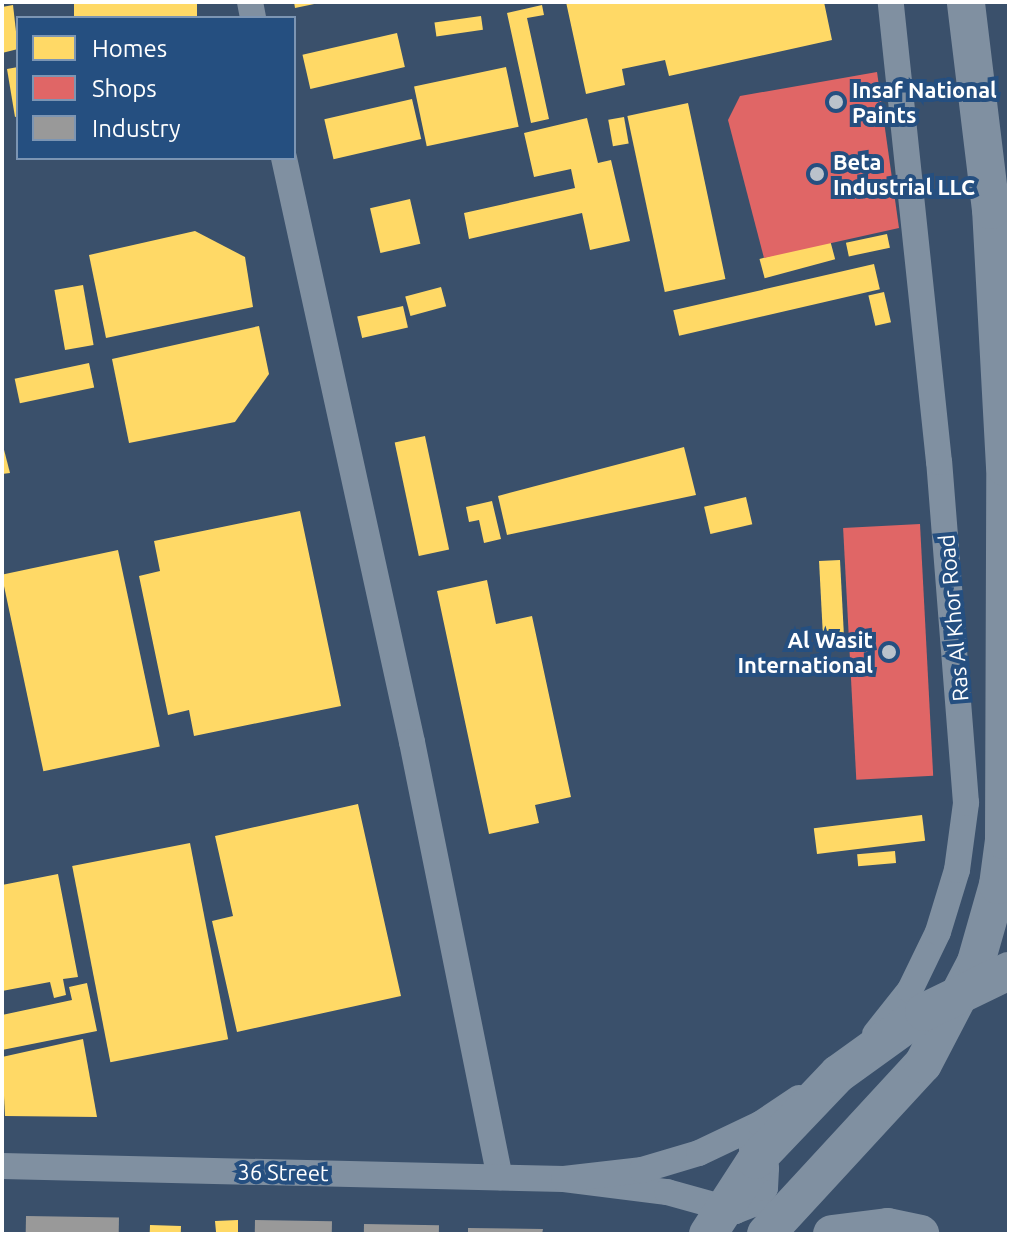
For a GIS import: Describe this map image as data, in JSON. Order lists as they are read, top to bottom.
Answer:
{
  "streets": {
    "street": ["Ras Al Khor Road", "36 Street"]
  },
  "crossings": [
    ["Ras Al Khor Road", "36 Street"]
  ],
  "places": ["Insaf National Paints", "Beta Industrial LLC", "Al Wasit International"],
  "legend": ["Homes", "Shops", "Industry"]
}
